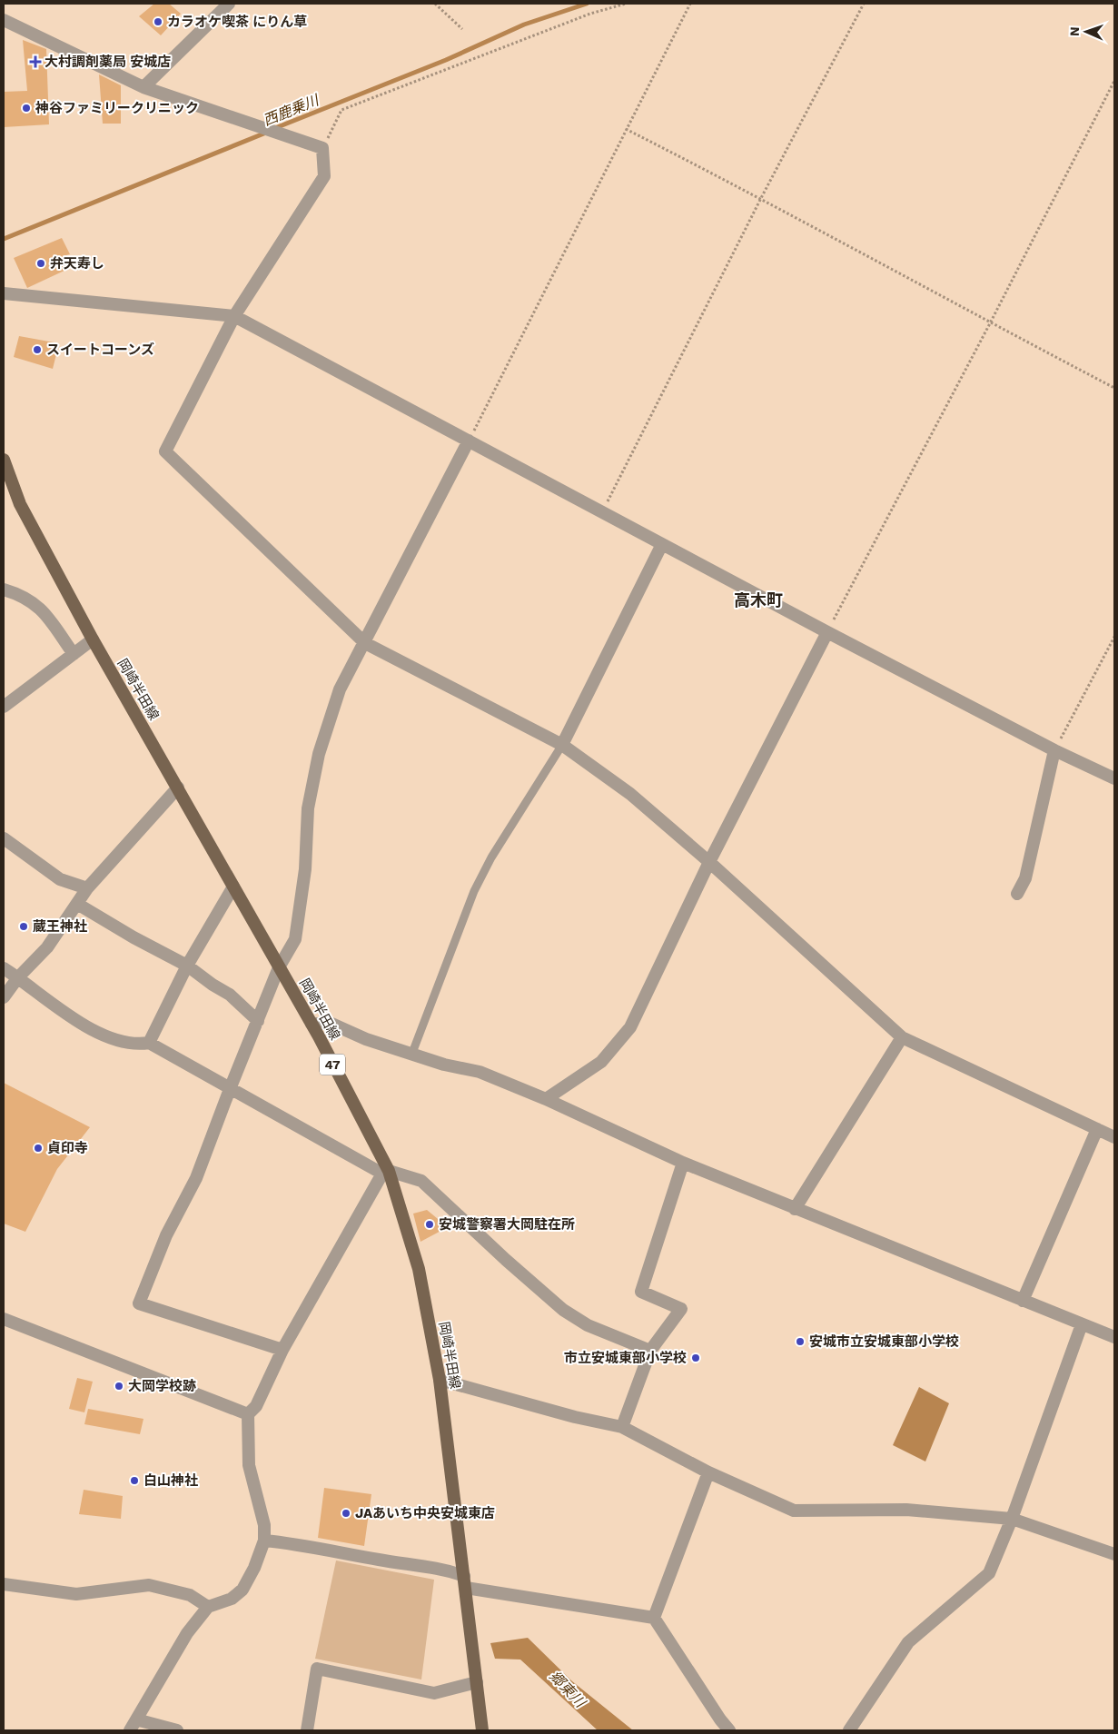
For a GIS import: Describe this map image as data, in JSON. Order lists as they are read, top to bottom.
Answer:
{
  "streets": {
    "main road": ["岡崎半田線", "47"]
  },
  "districts": ["高木町"],
  "water": ["西鹿乗川", "郷東川"],
  "places": {
    "other": [
      "カラオケ喫茶 にりん草",
      "神谷ファミリークリニック",
      "弁天寿し",
      "スイートコーンズ",
      "蔵王神社",
      "貞印寺",
      "安城警察署大岡駐在所",
      "安城市立安城東部小学校",
      "市立安城東部小学校",
      "大岡学校跡",
      "白山神社",
      "JAあいち中央安城東店"
    ],
    "health": ["大村調剤薬局 安城店"]
  },
  "north": "left"
}
